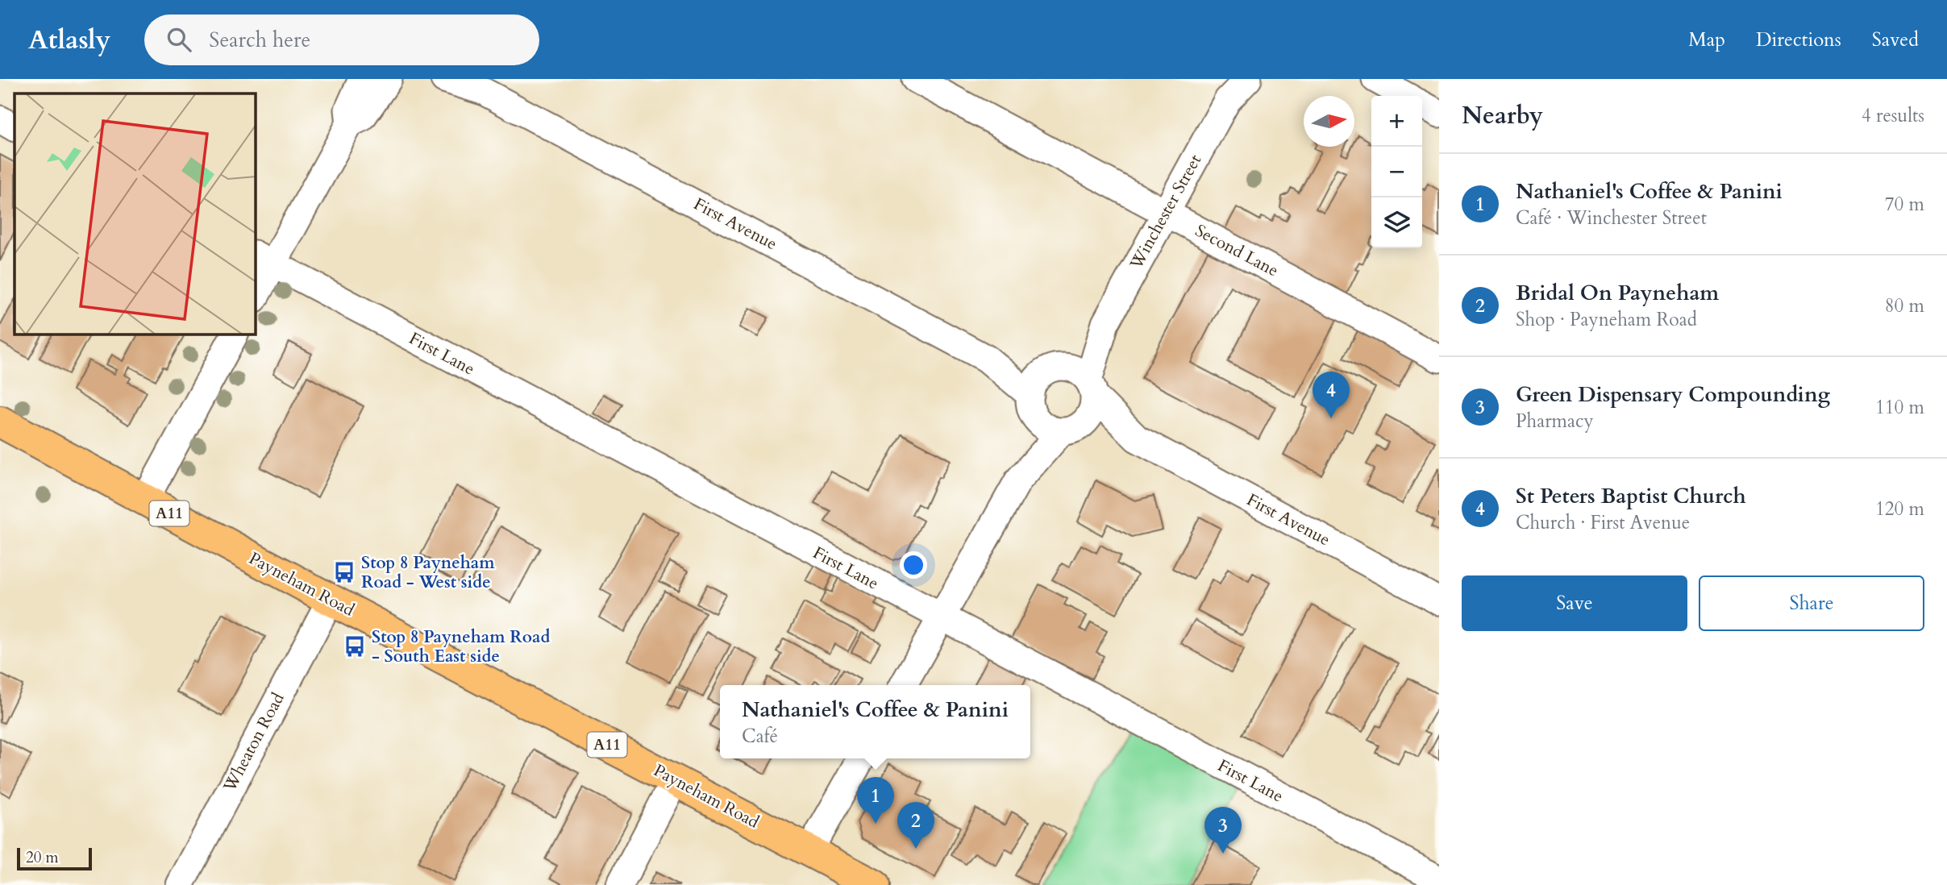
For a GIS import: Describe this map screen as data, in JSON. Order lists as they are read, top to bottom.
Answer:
{
  "streets": {
    "main road": ["A11", "Payneham Road"],
    "street": [
      "Winchester Street",
      "First Avenue",
      "Second Lane",
      "First Lane",
      "Wheaton Road"
    ]
  },
  "crossings": [
    ["Winchester Street", "First Avenue"],
    ["Winchester Street", "Second Lane"],
    ["Payneham Road", "Wheaton Road"]
  ],
  "places": {
    "bus stop": ["Stop 8 Payneham Road - West side", "Stop 8 Payneham Road - South East side"]
  },
  "scale_bar": "20 m",
  "north": "right",
  "page": {
    "header": "Atlasly",
    "search": "Search here",
    "nav": ["Map", "Directions", "Saved"],
    "heading": ["Nearby", "4 results"],
    "map_buttons": ["+", "−"],
    "list": [
      {
        "mark": "1",
        "name": "Nathaniel's Coffee & Panini",
        "note": "Café · Winchester Street",
        "value": "70 m"
      },
      {
        "mark": "2",
        "name": "Bridal On Payneham",
        "note": "Shop · Payneham Road",
        "value": "80 m"
      },
      {
        "mark": "3",
        "name": "Green Dispensary Compounding",
        "note": "Pharmacy",
        "value": "110 m"
      },
      {
        "mark": "4",
        "name": "St Peters Baptist Church",
        "note": "Church · First Avenue",
        "value": "120 m"
      }
    ],
    "pins": [
      "4",
      "1",
      "2",
      "3"
    ],
    "buttons": ["Save", "Share"],
    "popup": ["Nathaniel's Coffee & Panini", "Café"],
    "scale": "20 m"
  }
}
